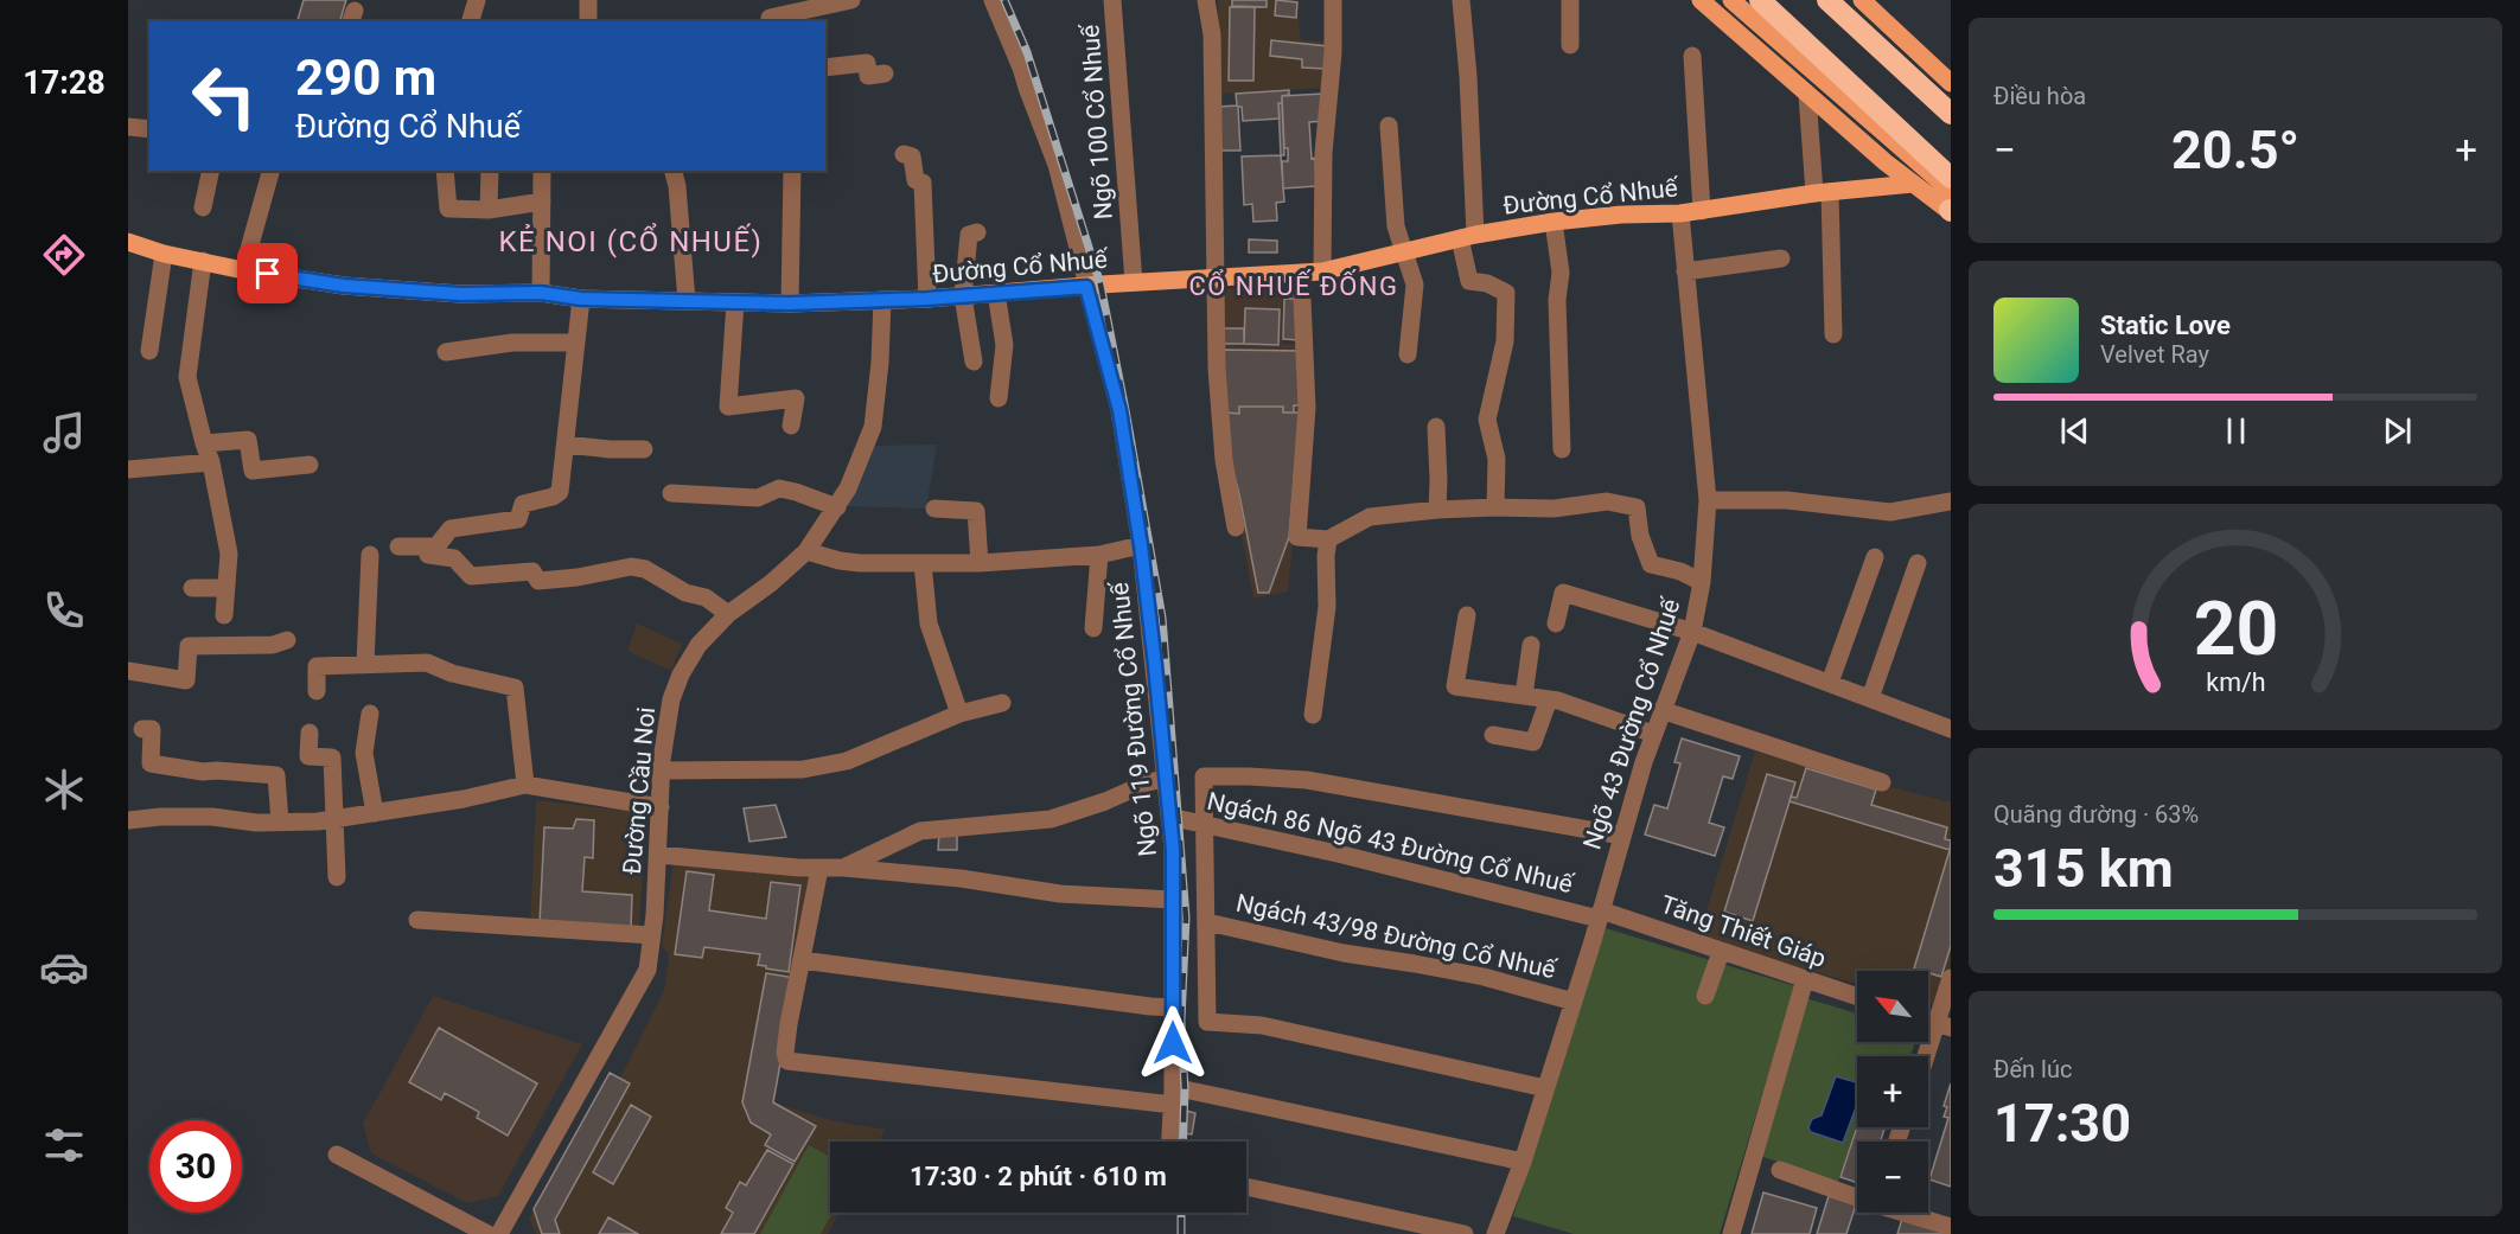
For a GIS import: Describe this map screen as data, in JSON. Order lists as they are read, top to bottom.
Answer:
{
  "streets": {
    "main road": ["Đường Cổ Nhuế"],
    "street": [
      "Ngõ 100 Cổ Nhuế",
      "Ngõ 119 Đường Cổ Nhuế",
      "Ngõ 43 Đường Cổ Nhuế",
      "Đường Cầu Noi",
      "Ngách 86 Ngõ 43 Đường Cổ Nhuế",
      "Tăng Thiết Giáp",
      "Ngách 43/98 Đường Cổ Nhuế"
    ]
  },
  "crossings": [
    ["Ngõ 100 Cổ Nhuế", "Đường Cổ Nhuế"],
    ["Đường Cổ Nhuế", "Ngõ 119 Đường Cổ Nhuế"],
    ["Đường Cổ Nhuế", "Ngõ 43 Đường Cổ Nhuế"],
    ["Đường Cổ Nhuế", "Đường Cầu Noi"],
    ["Ngõ 119 Đường Cổ Nhuế", "Ngách 86 Ngõ 43 Đường Cổ Nhuế"],
    ["Ngõ 43 Đường Cổ Nhuế", "Ngách 86 Ngõ 43 Đường Cổ Nhuế"],
    ["Ngõ 43 Đường Cổ Nhuế", "Tăng Thiết Giáp"],
    ["Ngõ 43 Đường Cổ Nhuế", "Ngách 43/98 Đường Cổ Nhuế"],
    ["Ngách 86 Ngõ 43 Đường Cổ Nhuế", "Tăng Thiết Giáp"]
  ],
  "districts": ["KẺ NOI (CỔ NHUẾ)", "CỔ NHUẾ ĐỐNG"],
  "north": "top left",
  "page": {
    "tabs": "17:28",
    "tile": [
      "Điều hòa",
      ["Quãng đường · 63%", "315 km"],
      ["Đến lúc", "17:30"]
    ],
    "turn": ["290 m", "Đường Cổ Nhuế"],
    "heat": ["−", "20.5°", "+"],
    "song": ["Static Love", "Velvet Ray"],
    "map_buttons": ["+", "−"],
    "limit": "30",
    "trip": "17:30 · 2 phút · 610 m",
    "gauge": ["20", "km/h"]
  }
}
